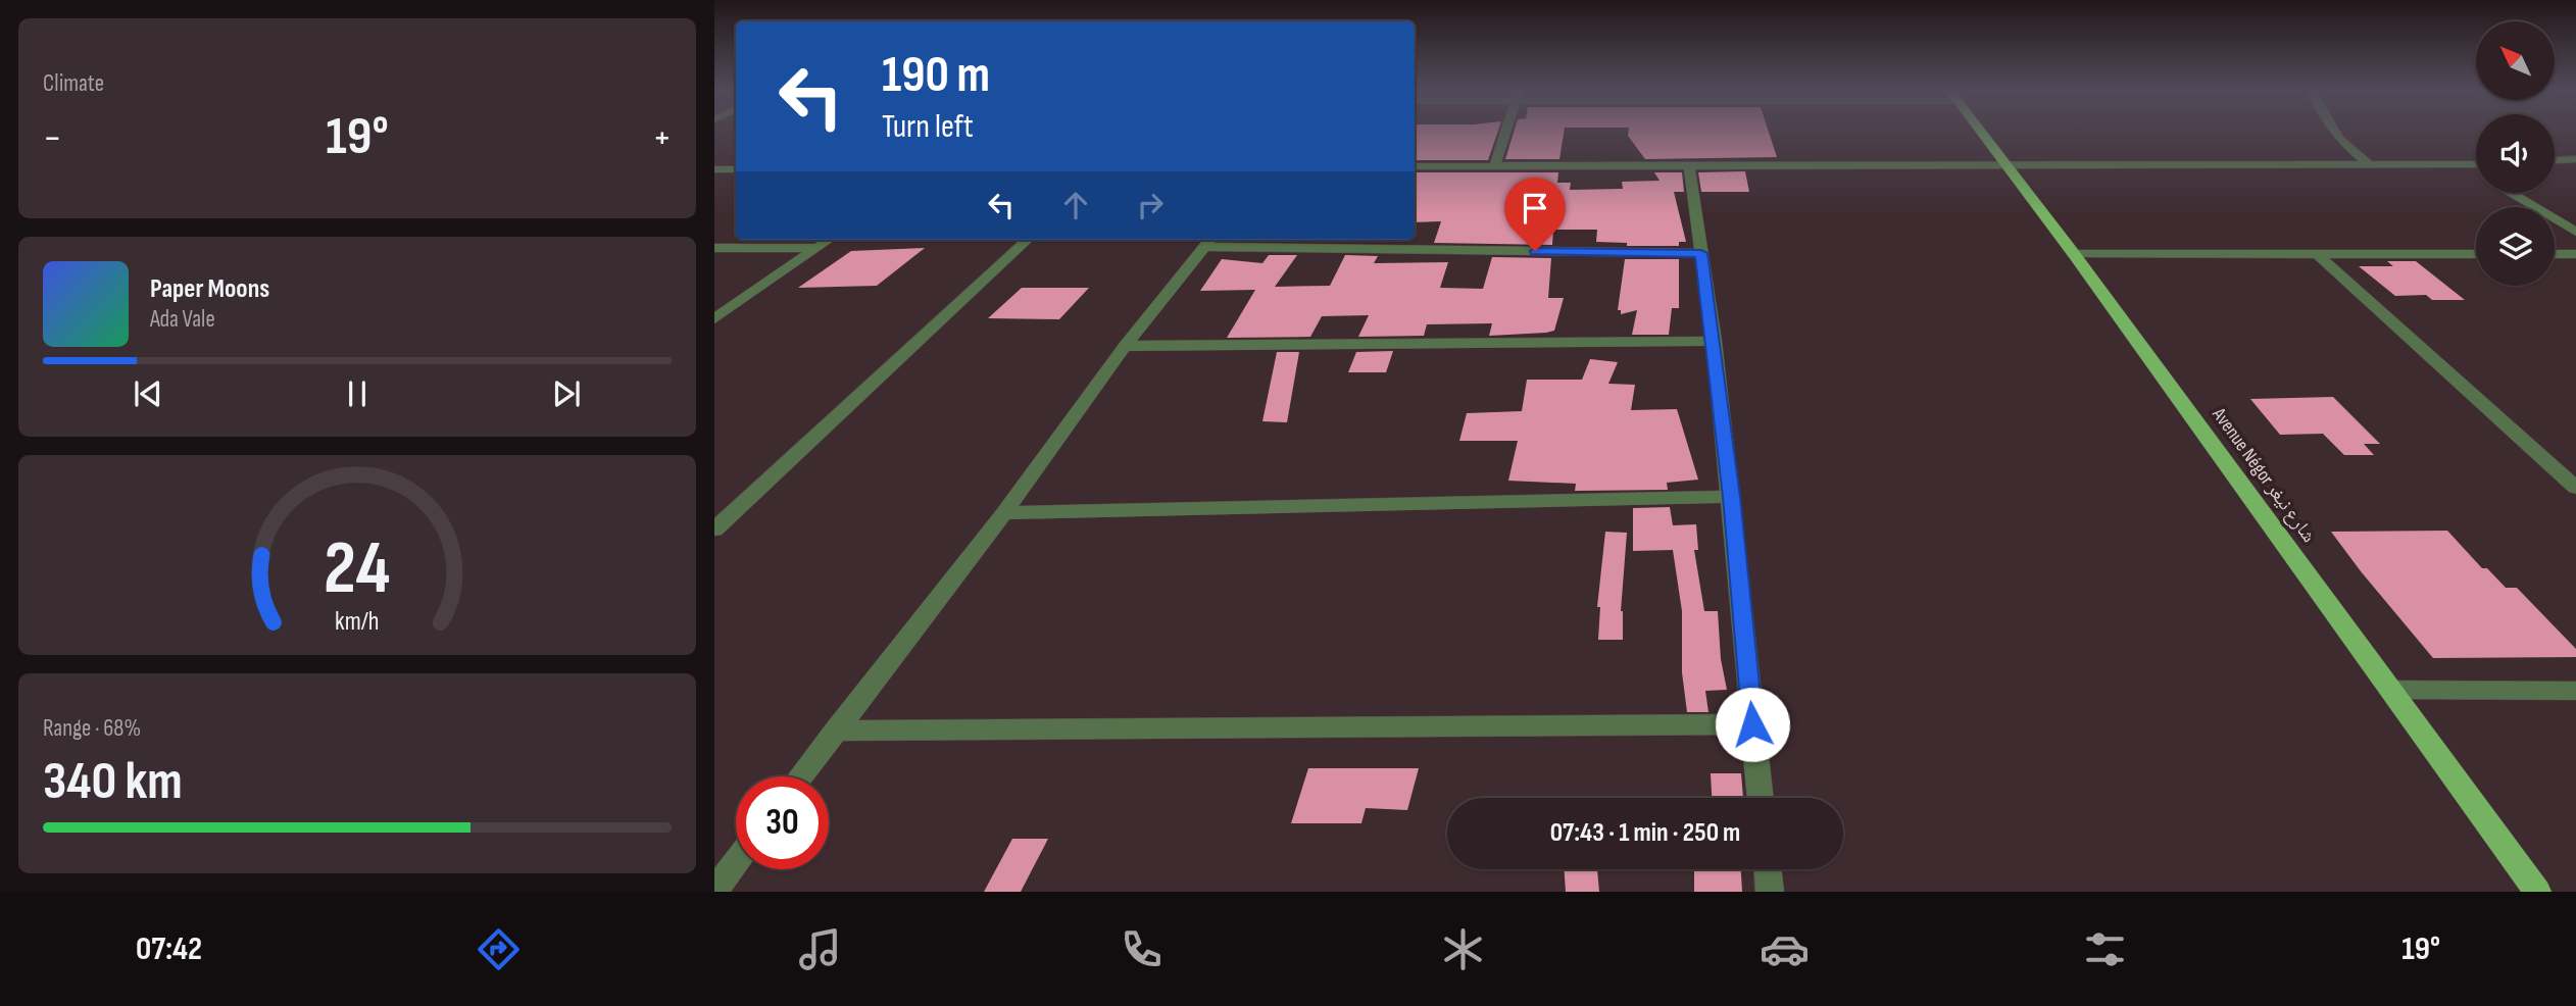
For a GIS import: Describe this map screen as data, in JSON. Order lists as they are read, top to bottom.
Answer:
{
  "streets": {
    "main road": ["Avenue Négor شارع نيغر"]
  },
  "north": "top left",
  "page": {
    "tile": [
      "Climate",
      ["Range · 68%", "340 km"]
    ],
    "turn": ["190 m", "Turn left"],
    "heat": ["−", "19°", "+"],
    "song": ["Paper Moons", "Ada Vale"],
    "limit": "30",
    "trip": "07:43 · 1 min · 250 m",
    "tabs": ["07:42", "19°"],
    "gauge": ["24", "km/h"]
  }
}
